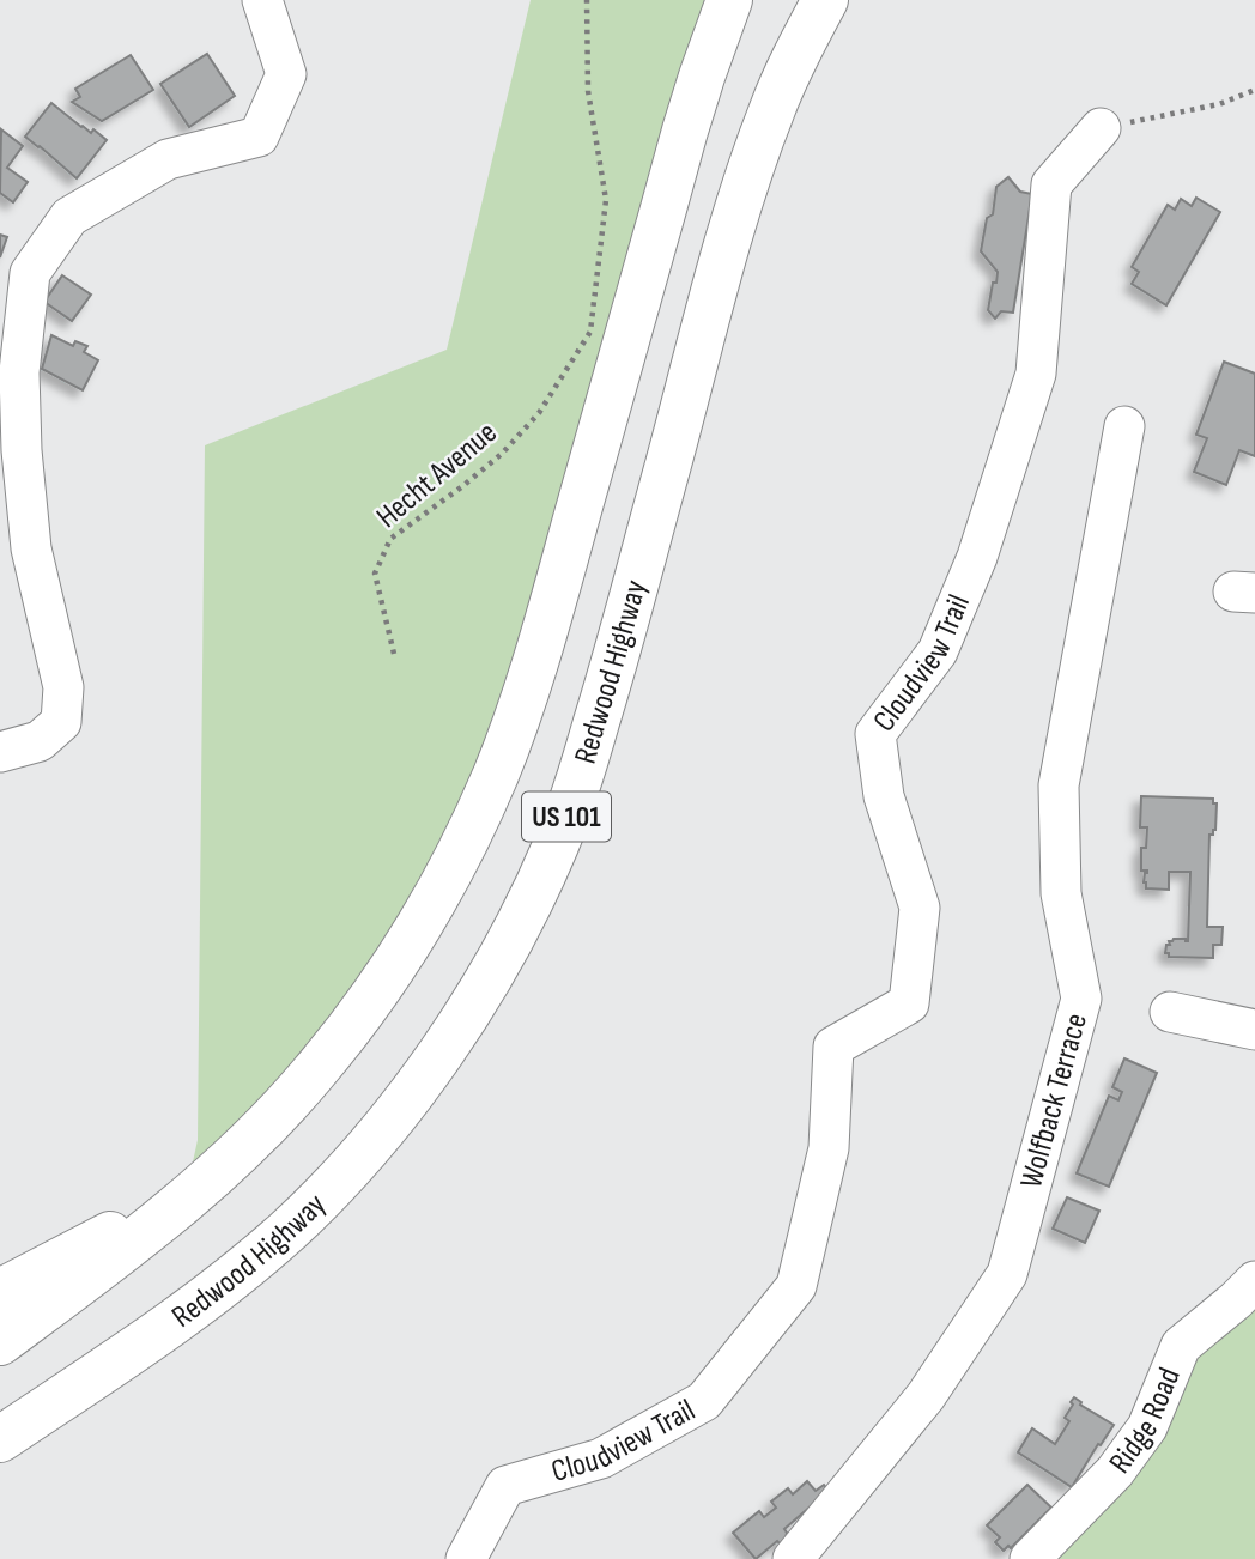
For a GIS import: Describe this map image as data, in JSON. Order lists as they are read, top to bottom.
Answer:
{
  "streets": {
    "highway": ["Redwood Highway", "US 101"],
    "street": ["Cloudview Trail", "Wolfback Terrace", "Ridge Road"],
    "path": ["Hecht Avenue"]
  }
}
